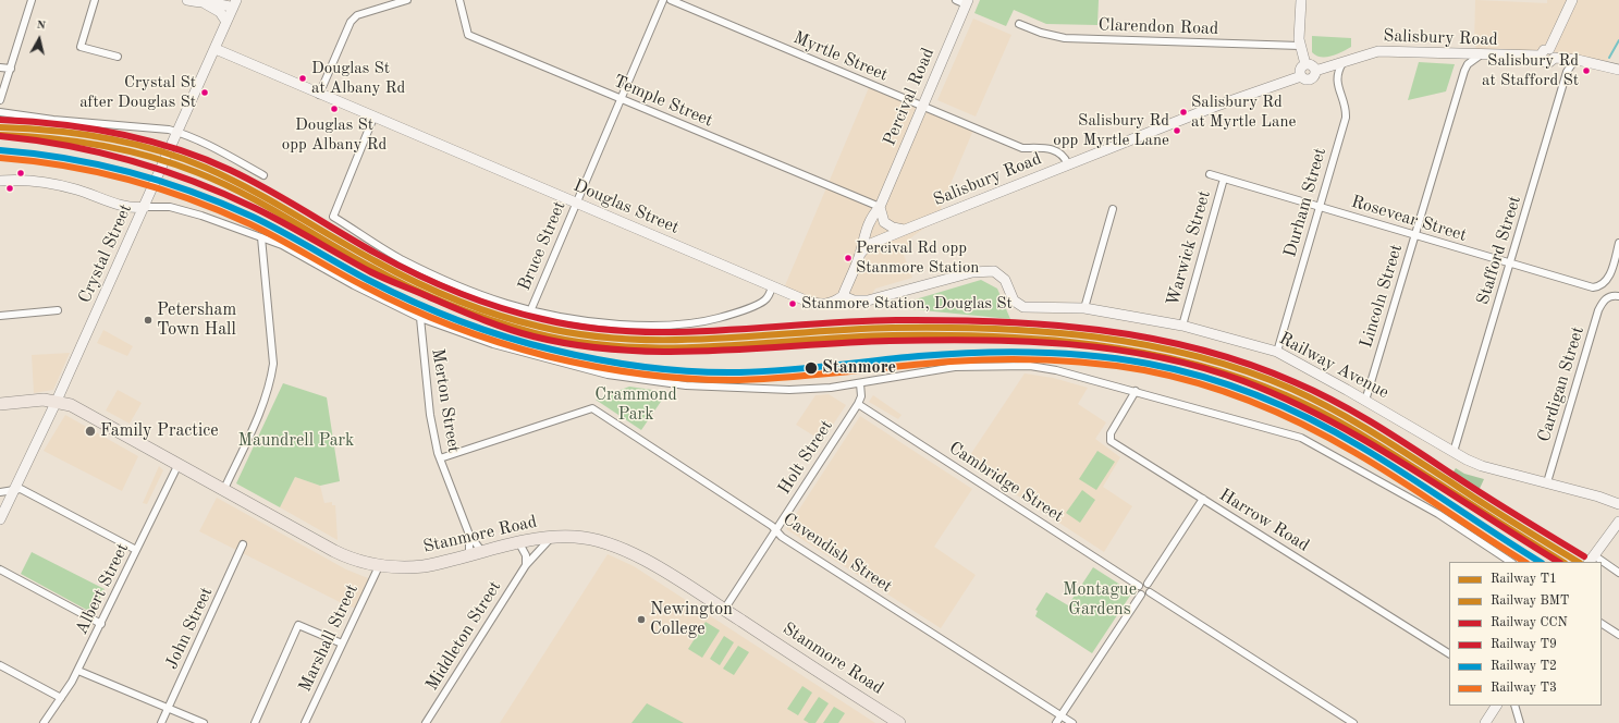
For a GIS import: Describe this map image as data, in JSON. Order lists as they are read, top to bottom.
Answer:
{
  "streets": {
    "highway": ["Stanmore Road"],
    "main road": [
      "Salisbury Road",
      "Percival Road",
      "Douglas Street",
      "Crystal Street",
      "Railway Avenue"
    ],
    "street": [
      "Clarendon Road",
      "Myrtle Street",
      "Temple Street",
      "Durham Street",
      "Rosevear Street",
      "Bruce Street",
      "Warwick Street",
      "Stafford Street",
      "Lincoln Street",
      "Cardigan Street",
      "Merton Street",
      "Holt Street",
      "Cambridge Street",
      "Harrow Road",
      "Cavendish Street",
      "Albert Street",
      "John Street",
      "Middleton Street",
      "Marshall Street"
    ]
  },
  "crossings": [
    ["Salisbury Road", "Myrtle Street"],
    ["Salisbury Road", "Percival Road"],
    ["Salisbury Road", "Durham Street"],
    ["Salisbury Road", "Lincoln Street"],
    ["Myrtle Street", "Percival Road"],
    ["Percival Road", "Temple Street"],
    ["Percival Road", "Douglas Street"],
    ["Percival Road", "Railway Avenue"],
    ["Temple Street", "Bruce Street"],
    ["Durham Street", "Rosevear Street"],
    ["Durham Street", "Railway Avenue"],
    ["Douglas Street", "Bruce Street"],
    ["Douglas Street", "Crystal Street"],
    ["Douglas Street", "Railway Avenue"],
    ["Rosevear Street", "Warwick Street"],
    ["Rosevear Street", "Stafford Street"],
    ["Rosevear Street", "Lincoln Street"],
    ["Warwick Street", "Railway Avenue"],
    ["Stafford Street", "Railway Avenue"],
    ["Crystal Street", "Stanmore Road"],
    ["Lincoln Street", "Railway Avenue"],
    ["Railway Avenue", "Cardigan Street"],
    ["Merton Street", "Stanmore Road"],
    ["Merton Street", "Cavendish Street"],
    ["Holt Street", "Cambridge Street"],
    ["Holt Street", "Stanmore Road"],
    ["Holt Street", "Cavendish Street"],
    ["Stanmore Road", "Albert Street"],
    ["Stanmore Road", "Middleton Street"],
    ["Stanmore Road", "Marshall Street"]
  ],
  "parks": ["Crammond Park", "Maundrell Park", "Montague Gardens"],
  "places": [
    "Salisbury Rd at Stafford St",
    "Douglas St at Albany Rd",
    "Crystal St after Douglas St",
    "Douglas St opp Albany Rd",
    "Salisbury Rd at Myrtle Lane",
    "Salisbury Rd opp Myrtle Lane",
    "Percival Rd opp Stanmore Station",
    "Stanmore Station, Douglas St",
    "Petersham Town Hall",
    "Stanmore",
    "Family Practice",
    "Newington College"
  ],
  "lines": [
    "rail line CCN",
    "rail line T1",
    "rail line BMT",
    "rail line T9",
    "rail line T2",
    "rail line T3"
  ],
  "legend": [
    "Railway T1",
    "Railway BMT",
    "Railway CCN",
    "Railway T9",
    "Railway T2",
    "Railway T3"
  ],
  "north": "top"
}
